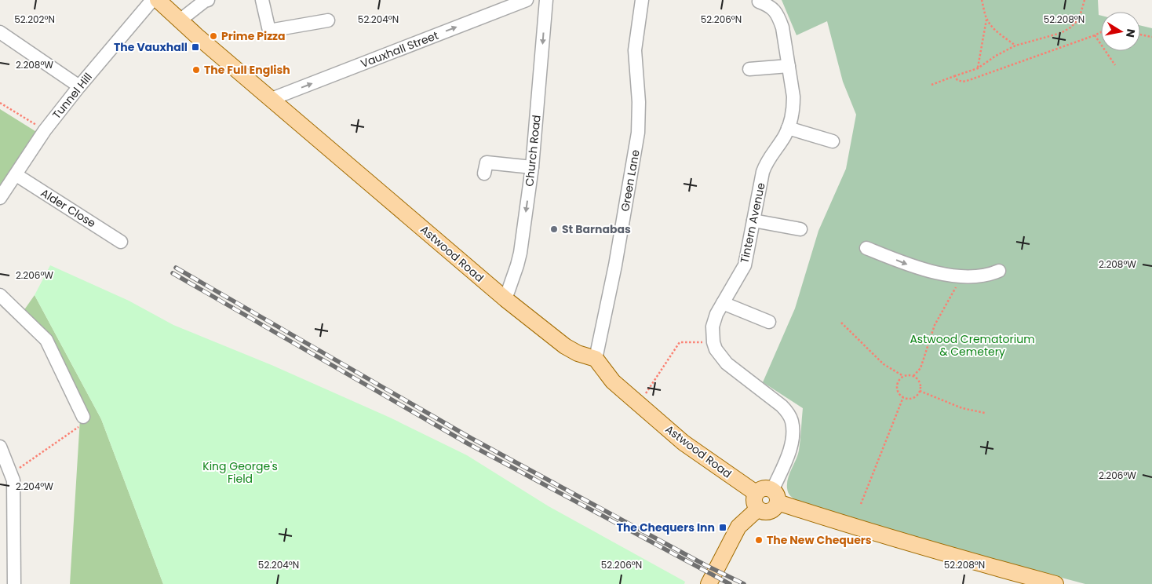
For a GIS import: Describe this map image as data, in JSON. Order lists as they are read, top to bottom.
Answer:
{
  "streets": {
    "main road": ["Astwood Road"],
    "street": [
      "Vauxhall Street",
      "Tunnel Hill",
      "Church Road",
      "Green Lane",
      "Alder Close",
      "Tintern Avenue"
    ]
  },
  "crossings": [
    ["Vauxhall Street", "Astwood Road"],
    ["Tunnel Hill", "Alder Close"],
    ["Church Road", "Astwood Road"],
    ["Green Lane", "Astwood Road"]
  ],
  "one_way": ["Vauxhall Street", "Church Road"],
  "parks": ["Astwood Crematorium & Cemetery", "King George's Field"],
  "places": {
    "other": [
      "Prime Pizza",
      "The Full English",
      "St Barnabas",
      "The New Chequers"
    ],
    "transit": ["The Vauxhall", "The Chequers Inn"]
  },
  "north": "right",
  "coordinates": [
    "52.204°N",
    "52.206°N",
    "52.202°N",
    "52.208°N",
    "2.208°W",
    "2.206°W",
    "2.204°W"
  ]
}
